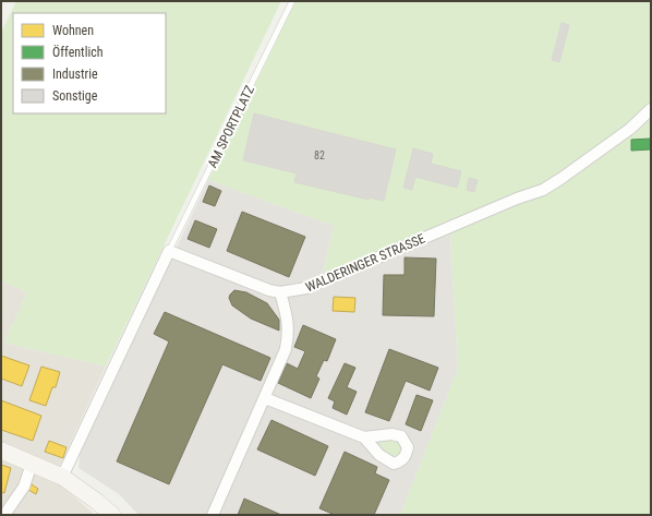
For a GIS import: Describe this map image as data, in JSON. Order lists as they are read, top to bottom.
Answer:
{
  "streets": {
    "street": ["WALDERINGER STRASSE"],
    "lane": ["AM SPORTPLATZ"]
  },
  "crossings": [
    ["AM SPORTPLATZ", "WALDERINGER STRASSE"]
  ],
  "house_numbers": ["82"],
  "legend": [
    "Wohnen",
    "Öffentlich",
    "Industrie",
    "Sonstige"
  ]
}
